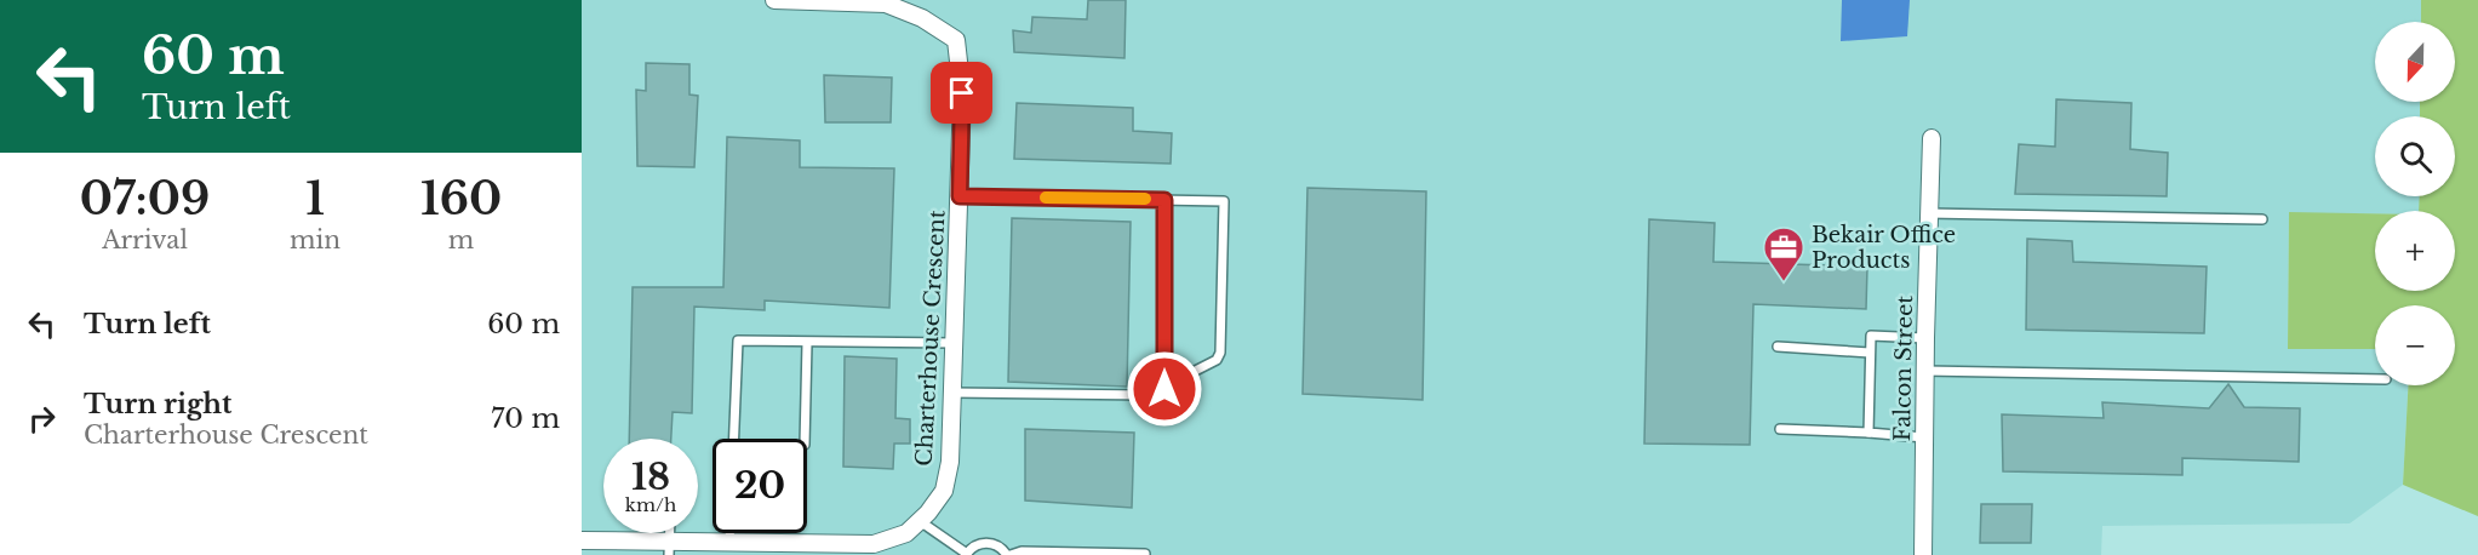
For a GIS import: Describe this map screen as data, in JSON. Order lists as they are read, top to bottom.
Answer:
{
  "streets": {
    "street": ["Charterhouse Crescent", "Falcon Street"]
  },
  "places": {
    "office": ["Bekair Office Products"]
  },
  "north": "bottom",
  "page": {
    "turn": ["60 m", "Turn left"],
    "map_buttons": ["+", "−"],
    "eta": [
      "07:09",
      "Arrival",
      "1",
      "min",
      "160",
      "m"
    ],
    "list": [
      {
        "name": "Turn left",
        "value": "60 m"
      },
      {
        "name": "Turn right",
        "note": "Charterhouse Crescent",
        "value": "70 m"
      }
    ],
    "speed": "18 km/h",
    "limit": "20"
  }
}
